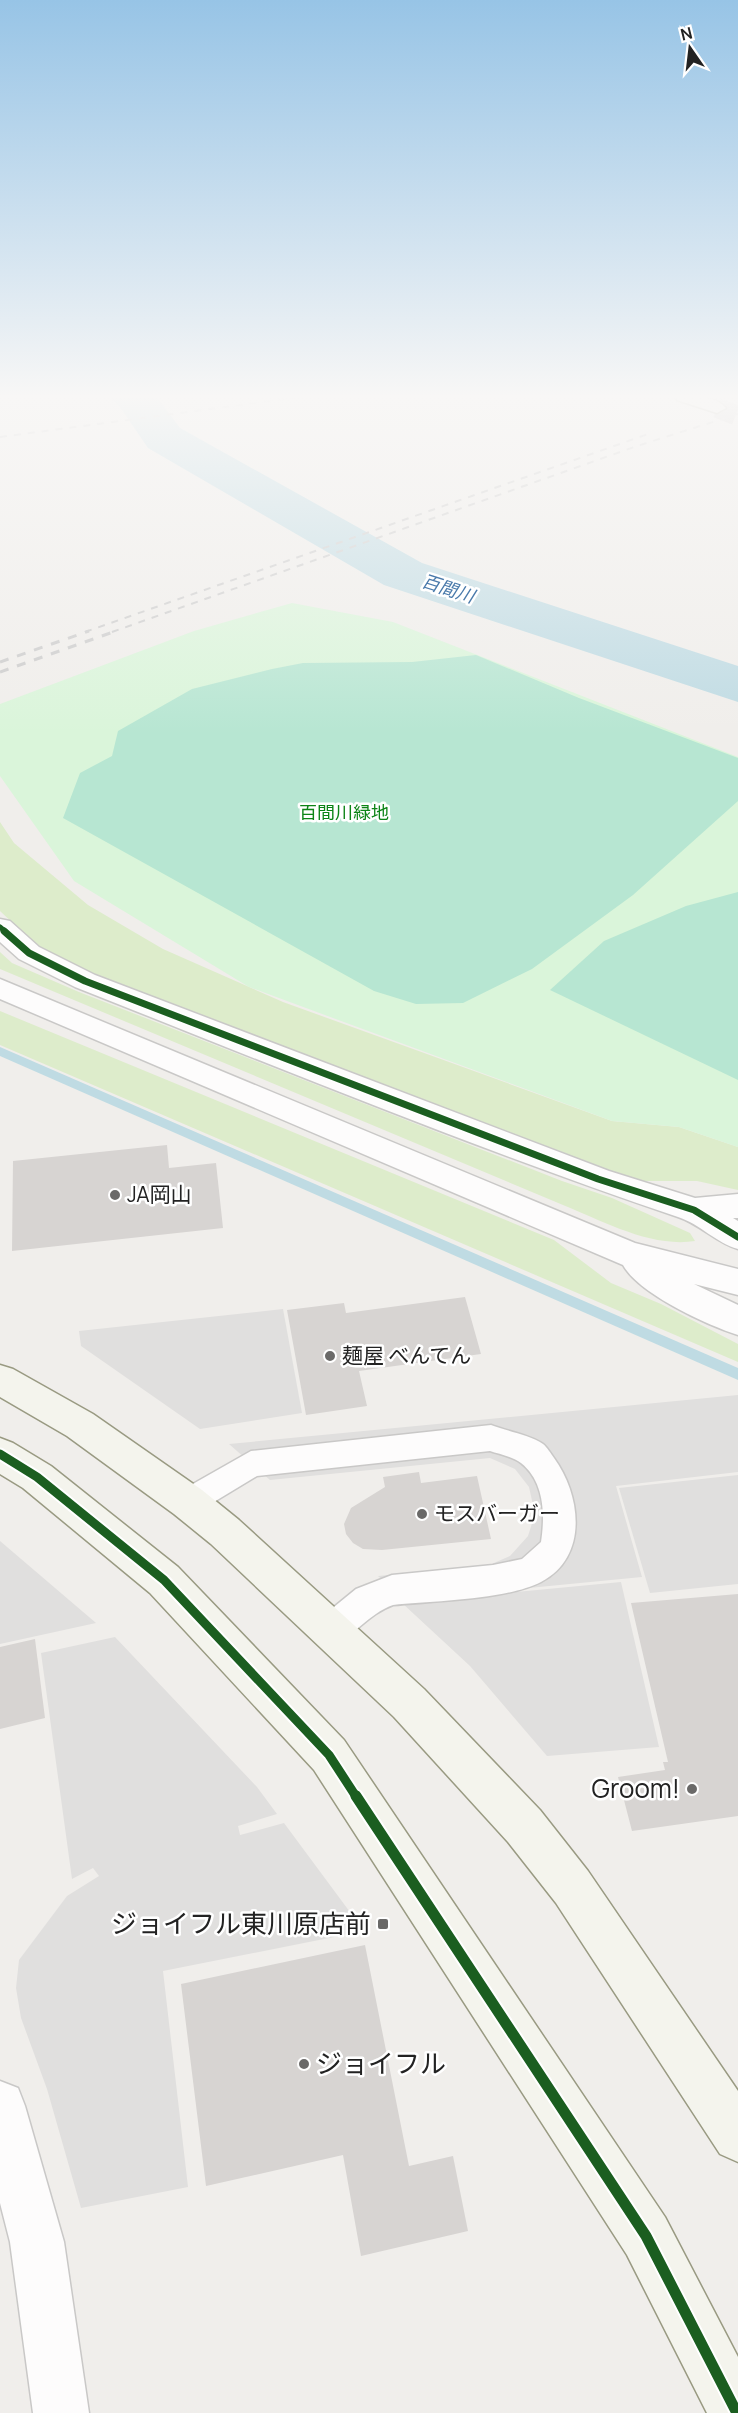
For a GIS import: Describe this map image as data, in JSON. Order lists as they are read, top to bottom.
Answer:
{
  "water": ["百間川"],
  "parks": ["百間川緑地"],
  "places": {
    "other": [
      "JA岡山",
      "麺屋 べんてん",
      "モスバーガー",
      "Groom!",
      "ジョイフル"
    ],
    "transit": ["ジョイフル東川原店前"]
  },
  "north": "top"
}
